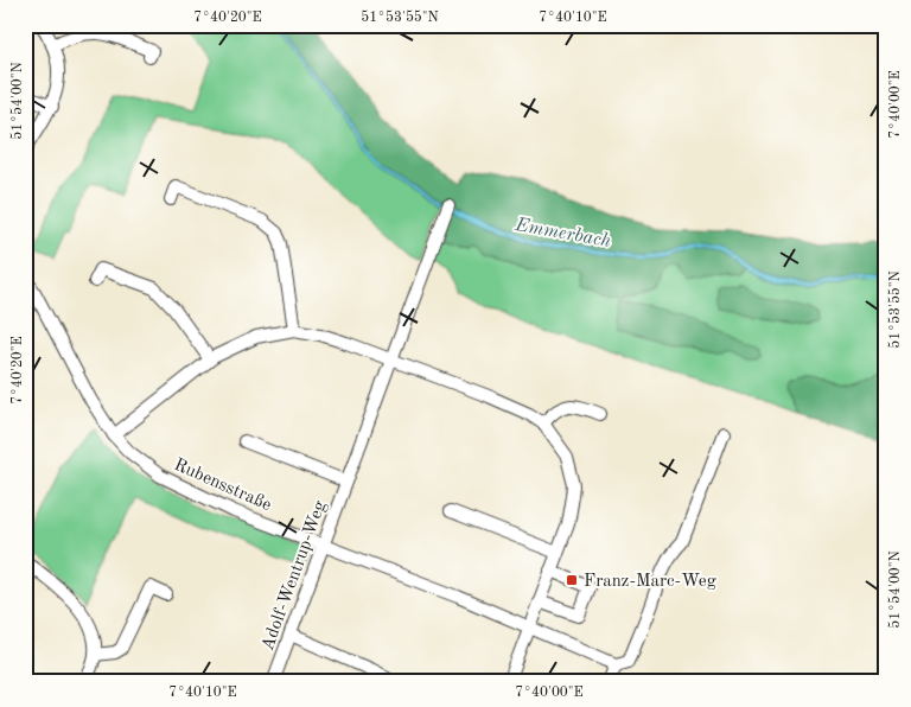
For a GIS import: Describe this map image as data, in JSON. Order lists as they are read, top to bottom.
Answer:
{
  "streets": {
    "street": ["Rubensstraße", "Adolf-Wentrup-Weg"]
  },
  "crossings": [
    ["Rubensstraße", "Adolf-Wentrup-Weg"]
  ],
  "water": ["Emmerbach"],
  "places": {
    "transit": ["Franz-Marc-Weg"]
  },
  "coordinates": [
    "7°40'20\"E",
    "51°53'55\"N",
    "7°40'10\"E",
    "51°54'00\"N",
    "7°40'00\"E"
  ]
}
